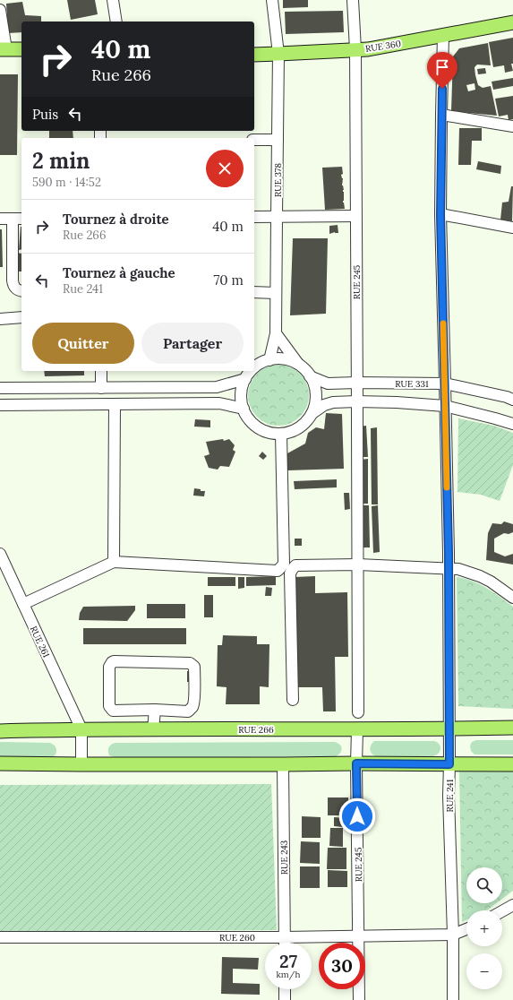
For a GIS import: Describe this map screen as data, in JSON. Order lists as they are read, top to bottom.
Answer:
{
  "streets": {
    "main road": ["RUE 360", "RUE 266"],
    "street": [
      "RUE 378",
      "RUE 245",
      "RUE 331",
      "RUE 261",
      "RUE 241",
      "RUE 243",
      "RUE 260"
    ]
  },
  "crossings": [
    ["RUE 360", "RUE 378"],
    ["RUE 360", "RUE 245"],
    ["RUE 245", "RUE 331"],
    ["RUE 245", "RUE 266"],
    ["RUE 245", "RUE 260"],
    ["RUE 261", "RUE 266"],
    ["RUE 266", "RUE 241"],
    ["RUE 241", "RUE 260"],
    ["RUE 243", "RUE 260"]
  ],
  "page": {
    "turn": ["40 m", "Rue 266"],
    "then": "Puis",
    "heading": ["2 min", "590 m · 14:52"],
    "list": [
      {
        "name": "Tournez à droite",
        "note": "Rue 266",
        "value": "40 m"
      },
      {
        "name": "Tournez à gauche",
        "note": "Rue 241",
        "value": "70 m"
      }
    ],
    "buttons": ["Quitter", "Partager"],
    "map_buttons": ["+", "−"],
    "speed": "27 km/h",
    "limit": "30"
  }
}
